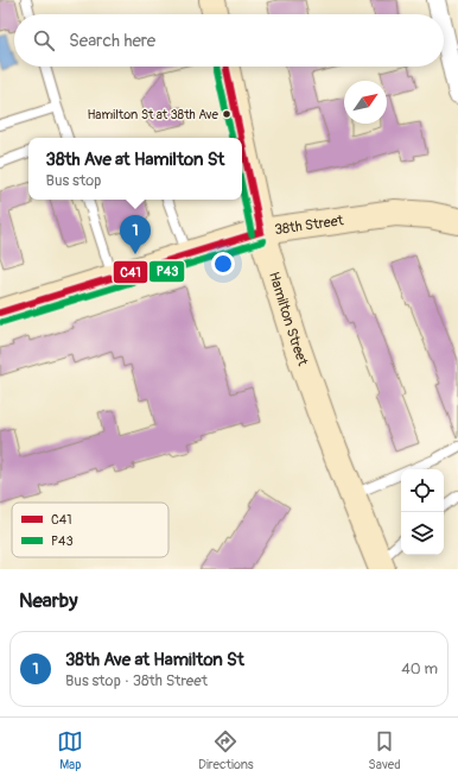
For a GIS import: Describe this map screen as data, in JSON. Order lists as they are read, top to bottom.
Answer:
{
  "streets": {
    "street": ["38th Street", "Hamilton Street"]
  },
  "crossings": [
    ["38th Street", "Hamilton Street"]
  ],
  "places": ["Hamilton St at 38th Ave"],
  "lines": ["transit line C41", "transit line P43"],
  "legend": ["C41", "P43"],
  "north": "top right",
  "page": {
    "search": "Search here",
    "popup": ["38th Ave at Hamilton St", "Bus stop"],
    "pins": "1",
    "heading": "Nearby",
    "list": [
      {
        "mark": "1",
        "name": "38th Ave at Hamilton St",
        "note": "Bus stop · 38th Street",
        "value": "40 m"
      }
    ],
    "nav": ["Map", "Directions", "Saved"]
  }
}
